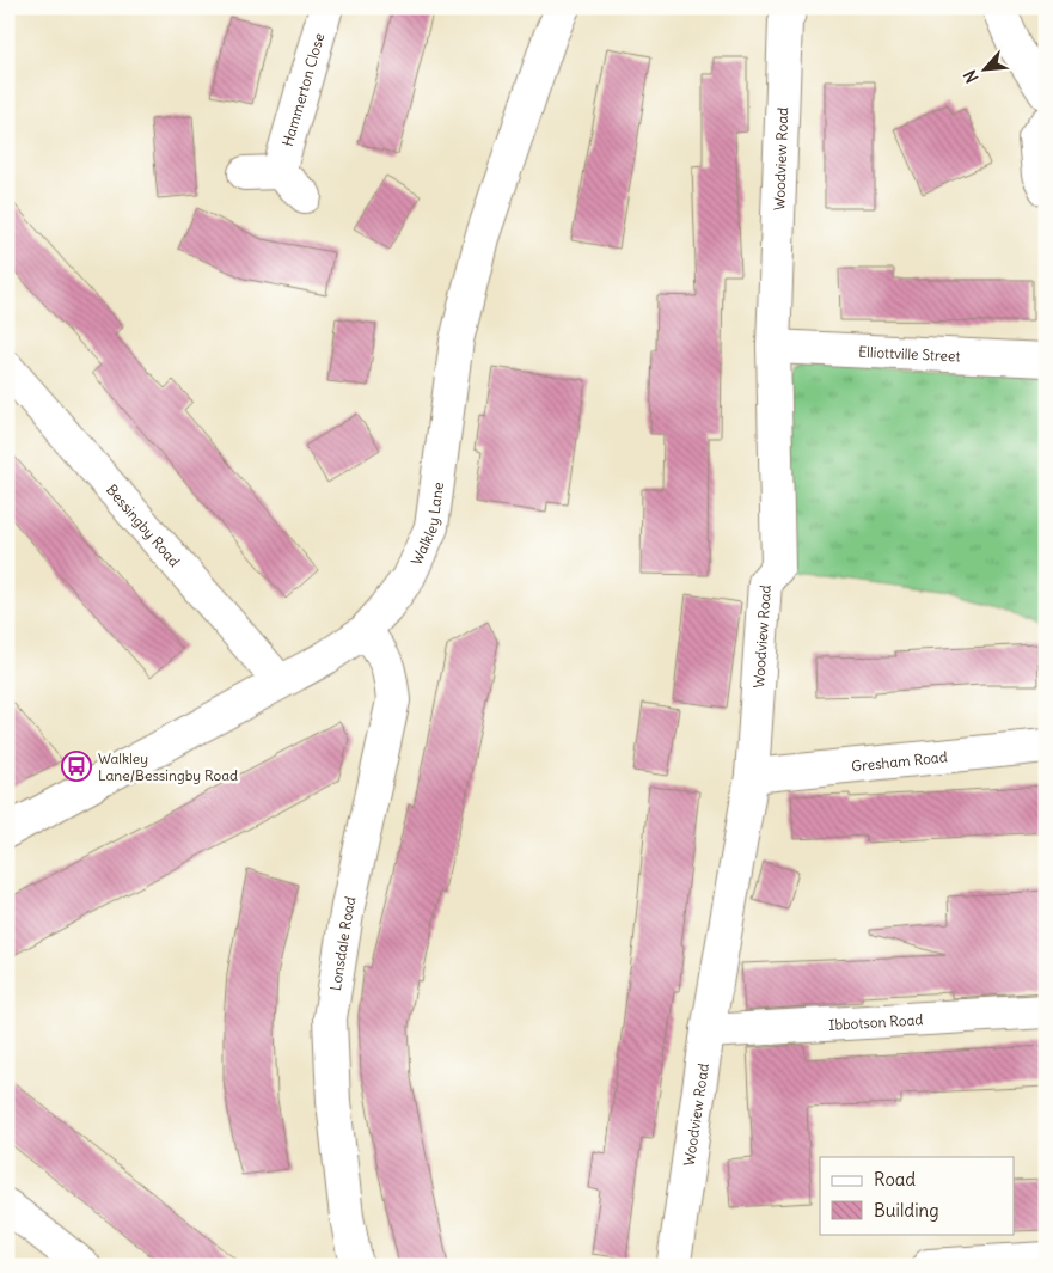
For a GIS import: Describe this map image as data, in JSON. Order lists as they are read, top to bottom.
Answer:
{
  "streets": {
    "street": [
      "Hammerton Close",
      "Woodview Road",
      "Elliottville Street",
      "Walkley Lane",
      "Bessingby Road",
      "Gresham Road",
      "Lonsdale Road",
      "Ibbotson Road"
    ]
  },
  "crossings": [
    ["Woodview Road", "Elliottville Street"],
    ["Woodview Road", "Gresham Road"],
    ["Woodview Road", "Ibbotson Road"],
    ["Walkley Lane", "Bessingby Road"],
    ["Walkley Lane", "Lonsdale Road"]
  ],
  "places": {
    "bus stop": ["Walkley Lane/Bessingby Road"]
  },
  "legend": ["Road", "Building"],
  "north": "bottom left"
}
